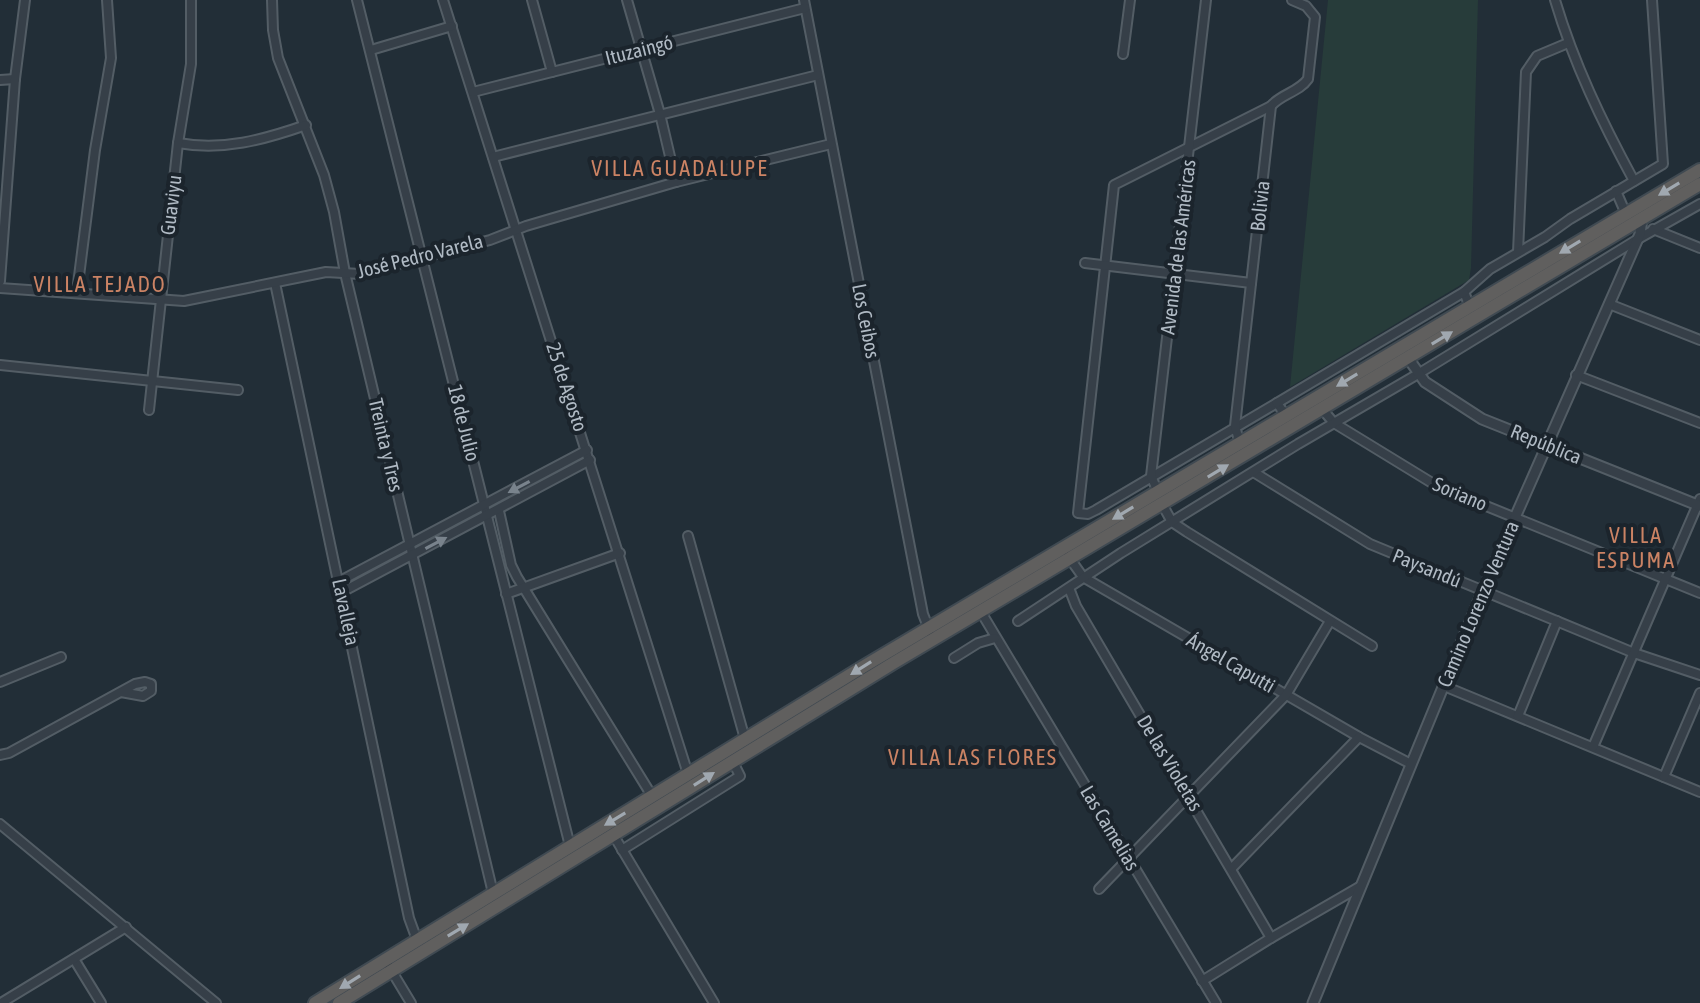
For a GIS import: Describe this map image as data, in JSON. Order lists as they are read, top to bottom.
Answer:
{
  "streets": {
    "street": [
      "Ituzaingó",
      "Guaviyu",
      "Bolivia",
      "Avenida de las Américas",
      "José Pedro Varela",
      "Los Ceibos",
      "25 de Agosto",
      "18 de Julio",
      "República",
      "Treinta y Tres",
      "Soriano",
      "Paysandú",
      "Camino Lorenzo Ventura",
      "Lavalleja",
      "Ángel Caputti",
      "De las Violetas",
      "Las Camelias"
    ]
  },
  "crossings": [
    ["Ituzaingó", "Los Ceibos"],
    ["Ituzaingó", "25 de Agosto"],
    ["Guaviyu", "José Pedro Varela"],
    ["José Pedro Varela", "Los Ceibos"],
    ["José Pedro Varela", "25 de Agosto"],
    ["José Pedro Varela", "18 de Julio"],
    ["José Pedro Varela", "Treinta y Tres"],
    ["José Pedro Varela", "Lavalleja"],
    ["República", "Camino Lorenzo Ventura"],
    ["Soriano", "Camino Lorenzo Ventura"],
    ["Paysandú", "Camino Lorenzo Ventura"],
    ["Camino Lorenzo Ventura", "Ángel Caputti"]
  ],
  "districts": [
    "VILLA GUADALUPE",
    "VILLA TEJADO",
    "VILLA ESPUMA",
    "VILLA LAS FLORES"
  ]
}
